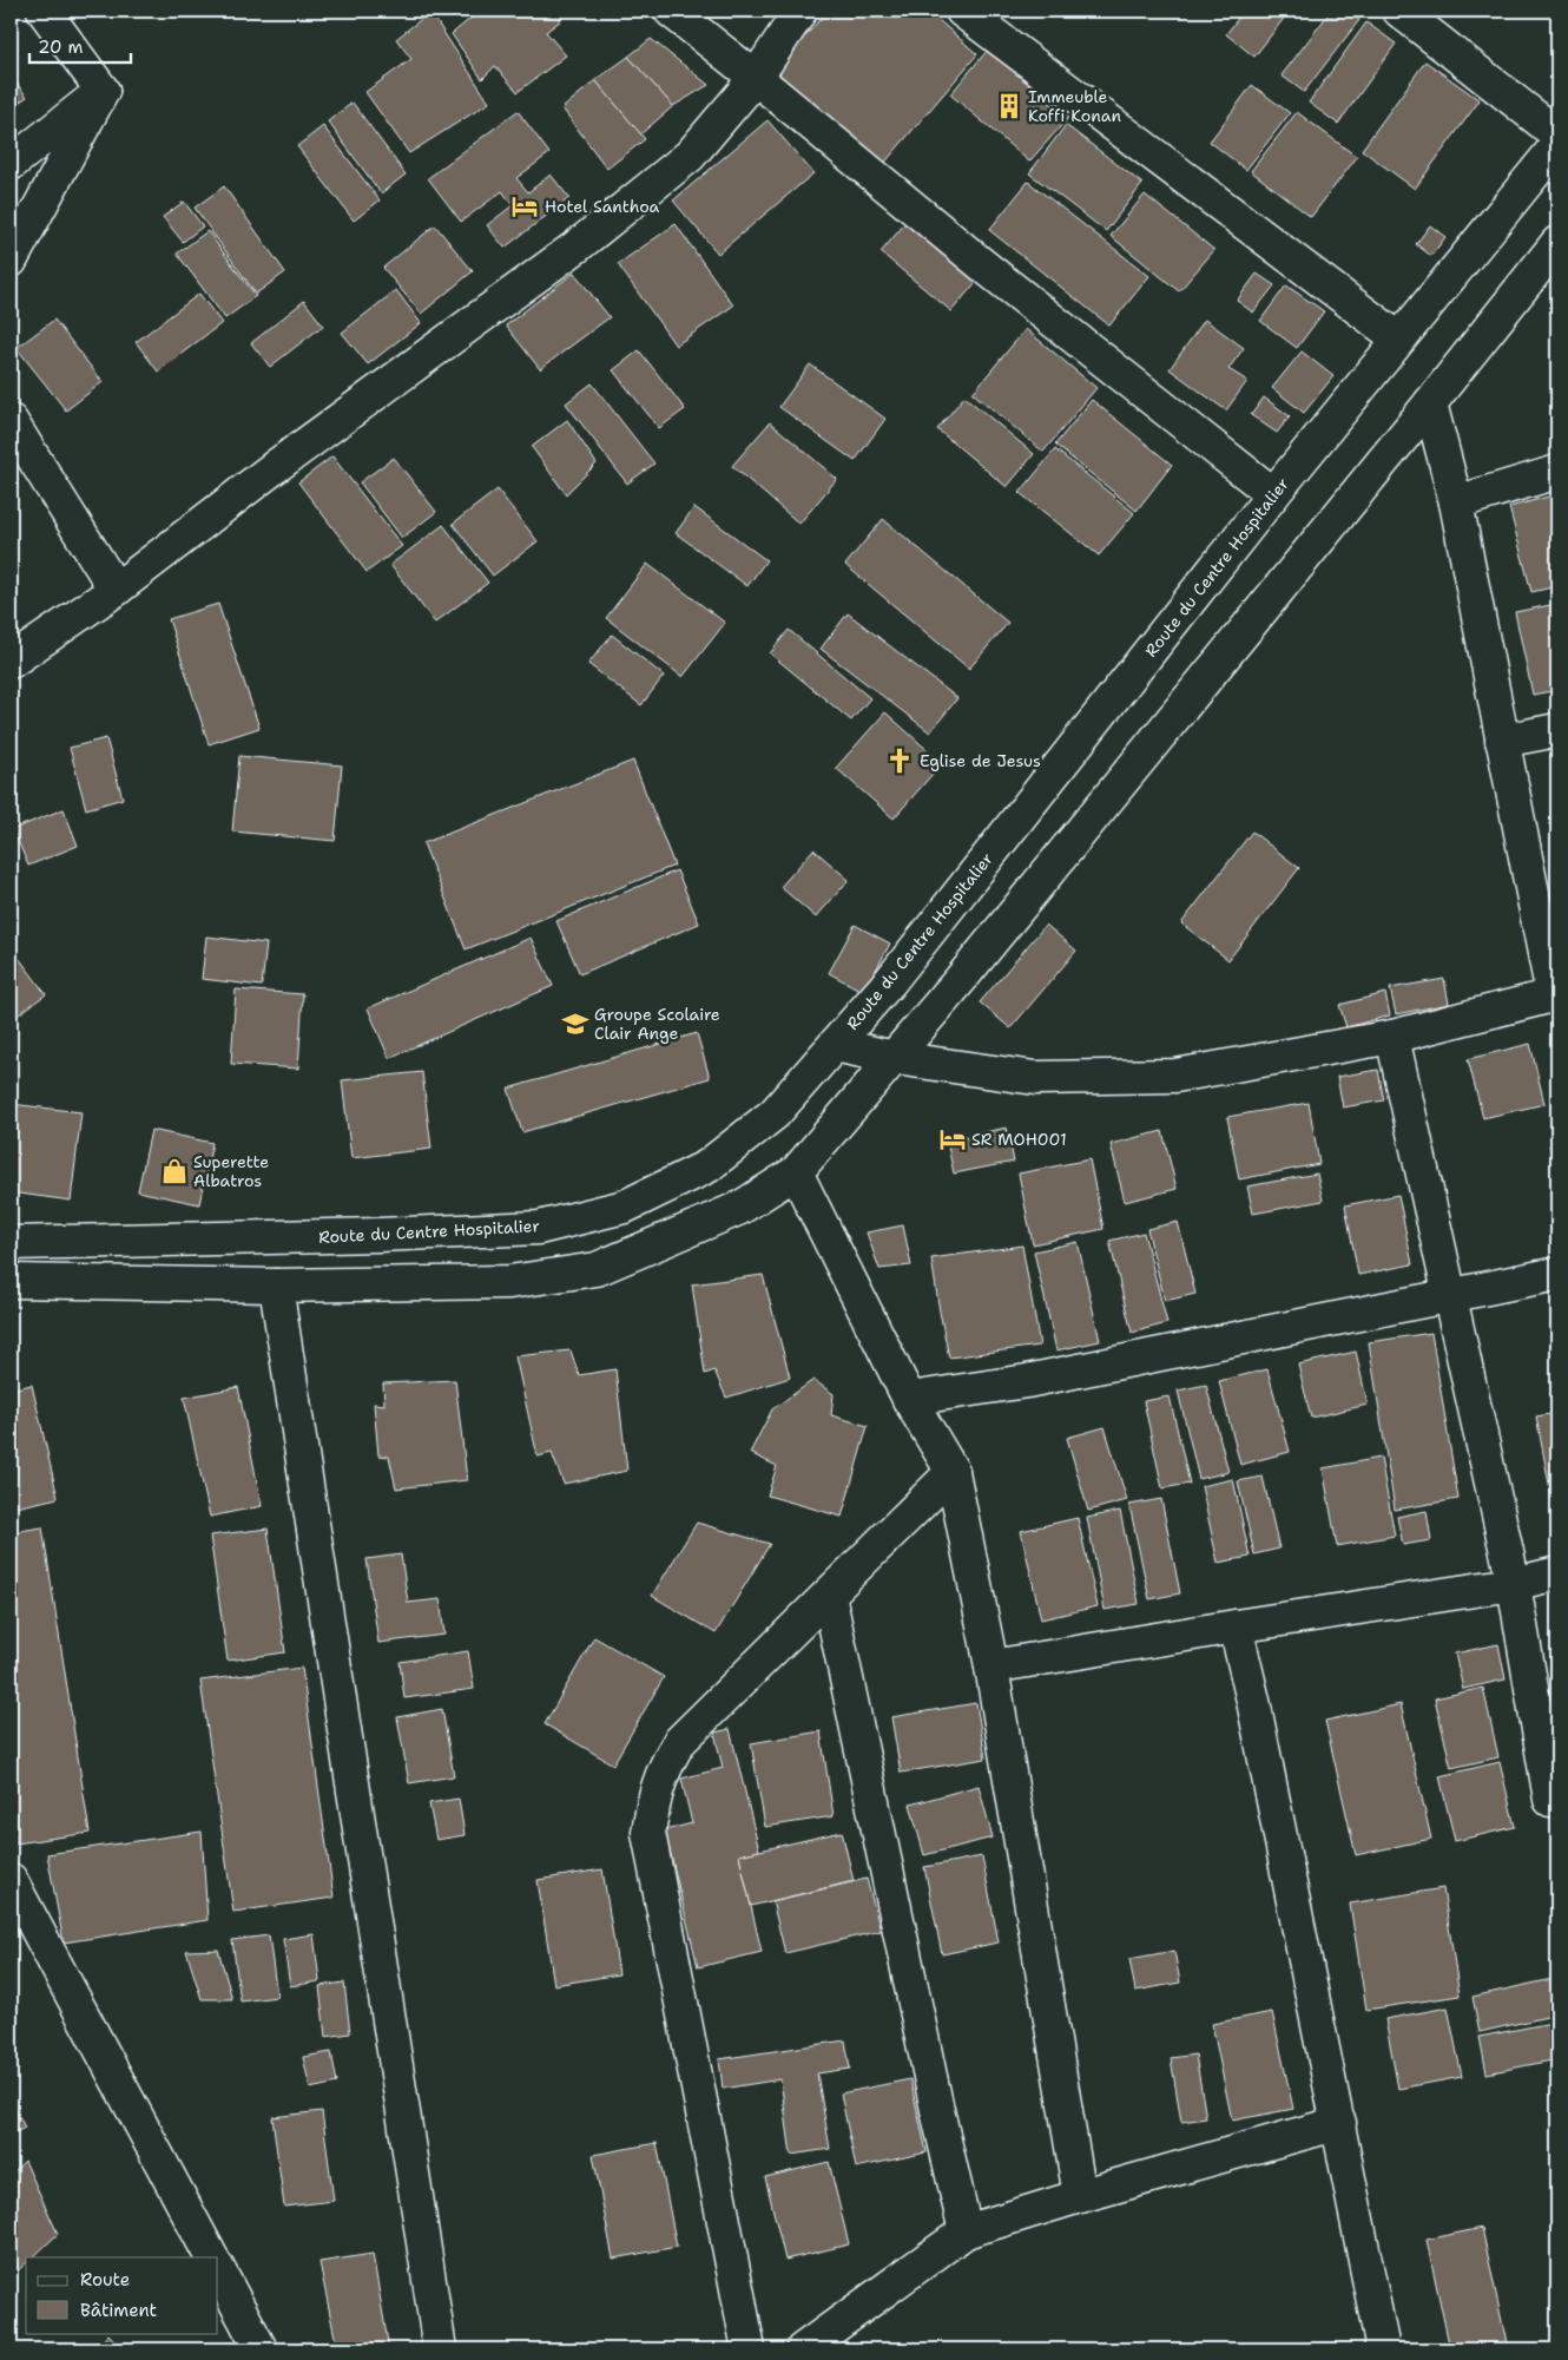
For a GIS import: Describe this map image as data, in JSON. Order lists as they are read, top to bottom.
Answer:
{
  "streets": {
    "street": ["Route du Centre Hospitalier"]
  },
  "places": {
    "building": ["Immeuble Koffi Konan"],
    "hotel": ["Hotel Santhoa", "SR MOH001"],
    "church": ["Eglise de Jesus"],
    "school or university": ["Groupe Scolaire Clair Ange"],
    "shop": ["Superette Albatros"]
  },
  "legend": ["Route", "Bâtiment"],
  "scale_bar": "20 m"
}
